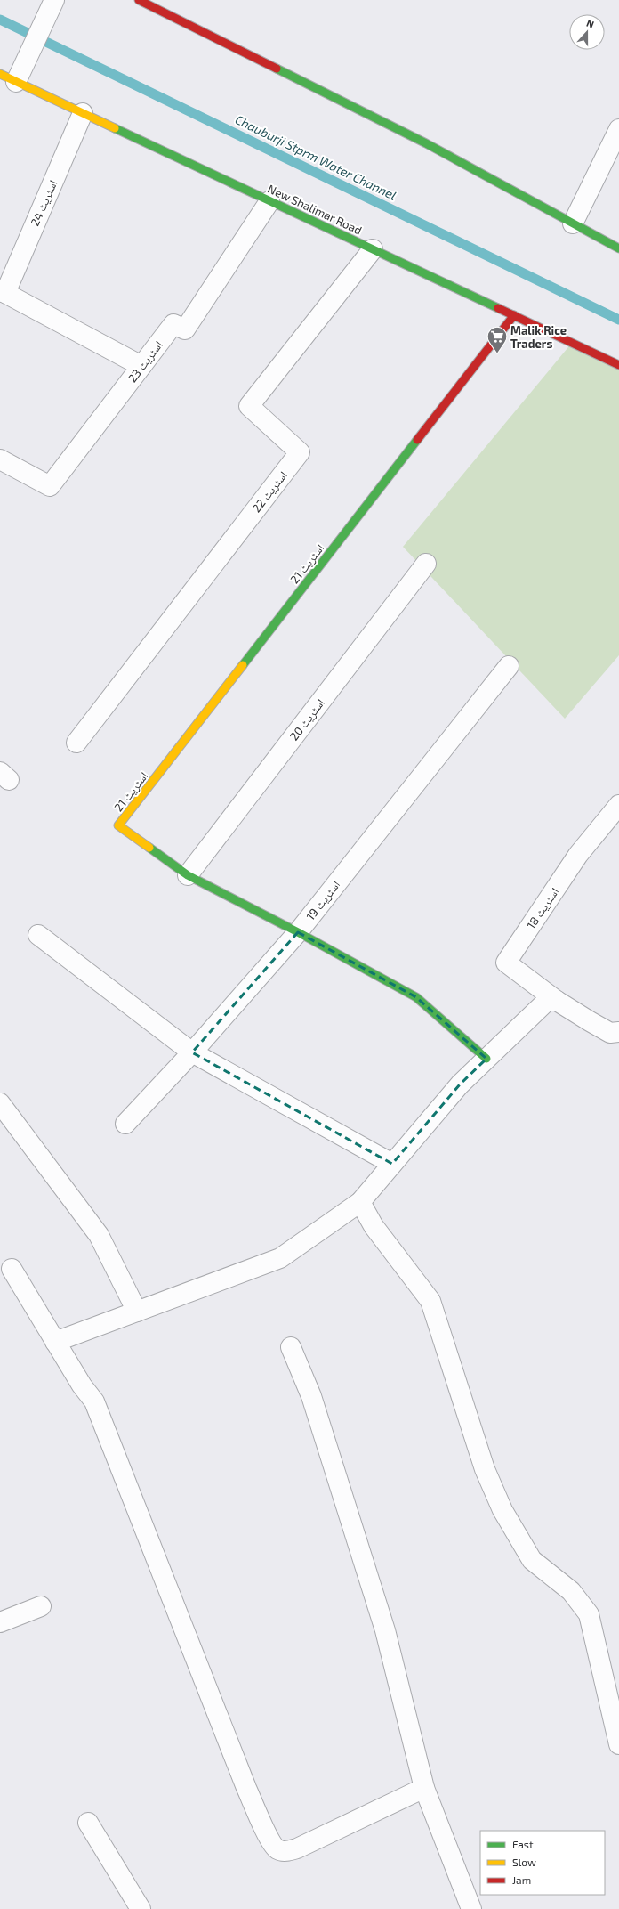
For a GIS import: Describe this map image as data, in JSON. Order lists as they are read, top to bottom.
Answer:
{
  "streets": {
    "street": [
      "اسٹریٹ 24",
      "New Shalimar Road",
      "اسٹریٹ 23",
      "اسٹریٹ 22",
      "اسٹریٹ 21",
      "اسٹریٹ 20",
      "اسٹریٹ 19",
      "اسٹریٹ 18"
    ]
  },
  "crossings": [
    ["اسٹریٹ 24", "New Shalimar Road"],
    ["New Shalimar Road", "اسٹریٹ 23"],
    ["New Shalimar Road", "اسٹریٹ 22"],
    ["New Shalimar Road", "اسٹریٹ 21"],
    ["اسٹریٹ 21", "اسٹریٹ 20"]
  ],
  "water": ["Chauburji Stprm Water Channel"],
  "places": {
    "supermarket": ["Malik Rice Traders"]
  },
  "legend": ["Fast", "Slow", "Jam"],
  "north": "top"
}
